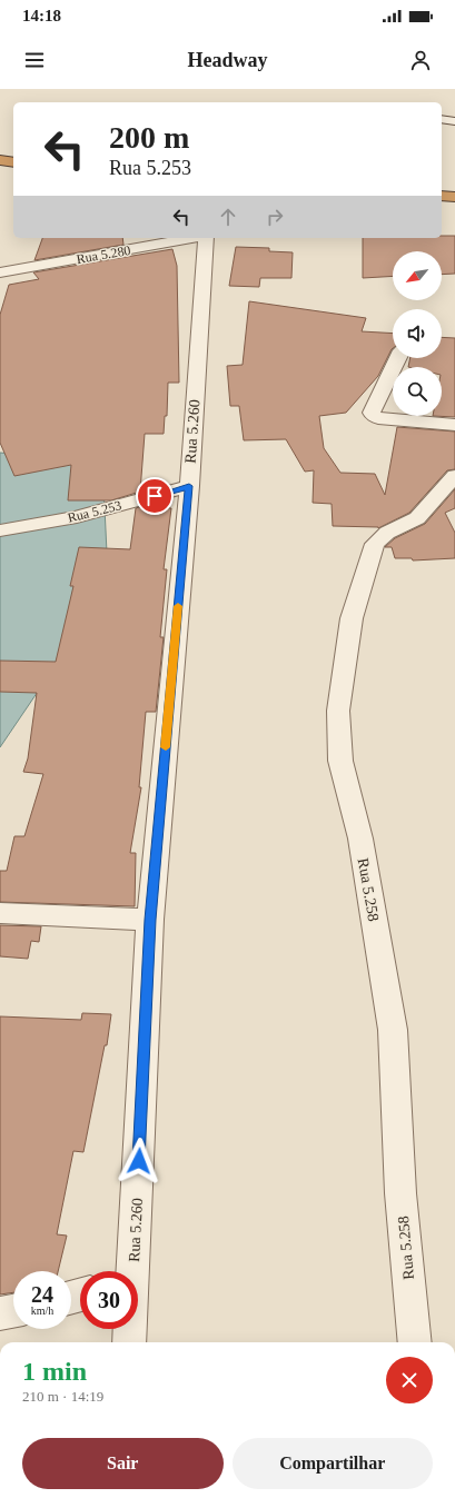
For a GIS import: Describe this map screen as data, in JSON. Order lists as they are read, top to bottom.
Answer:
{
  "streets": {
    "street": [
      "Rua 5.280",
      "Rua 5.260",
      "Rua 5.253",
      "Rua 5.258"
    ]
  },
  "crossings": [
    ["Rua 5.260", "Rua 5.253"]
  ],
  "north": "bottom left",
  "page": {
    "status": "14:18",
    "header": "Headway",
    "turn": ["200 m", "Rua 5.253"],
    "speed": "24 km/h",
    "limit": "30",
    "heading": ["1 min", "210 m · 14:19"],
    "buttons": ["Sair", "Compartilhar"]
  }
}
